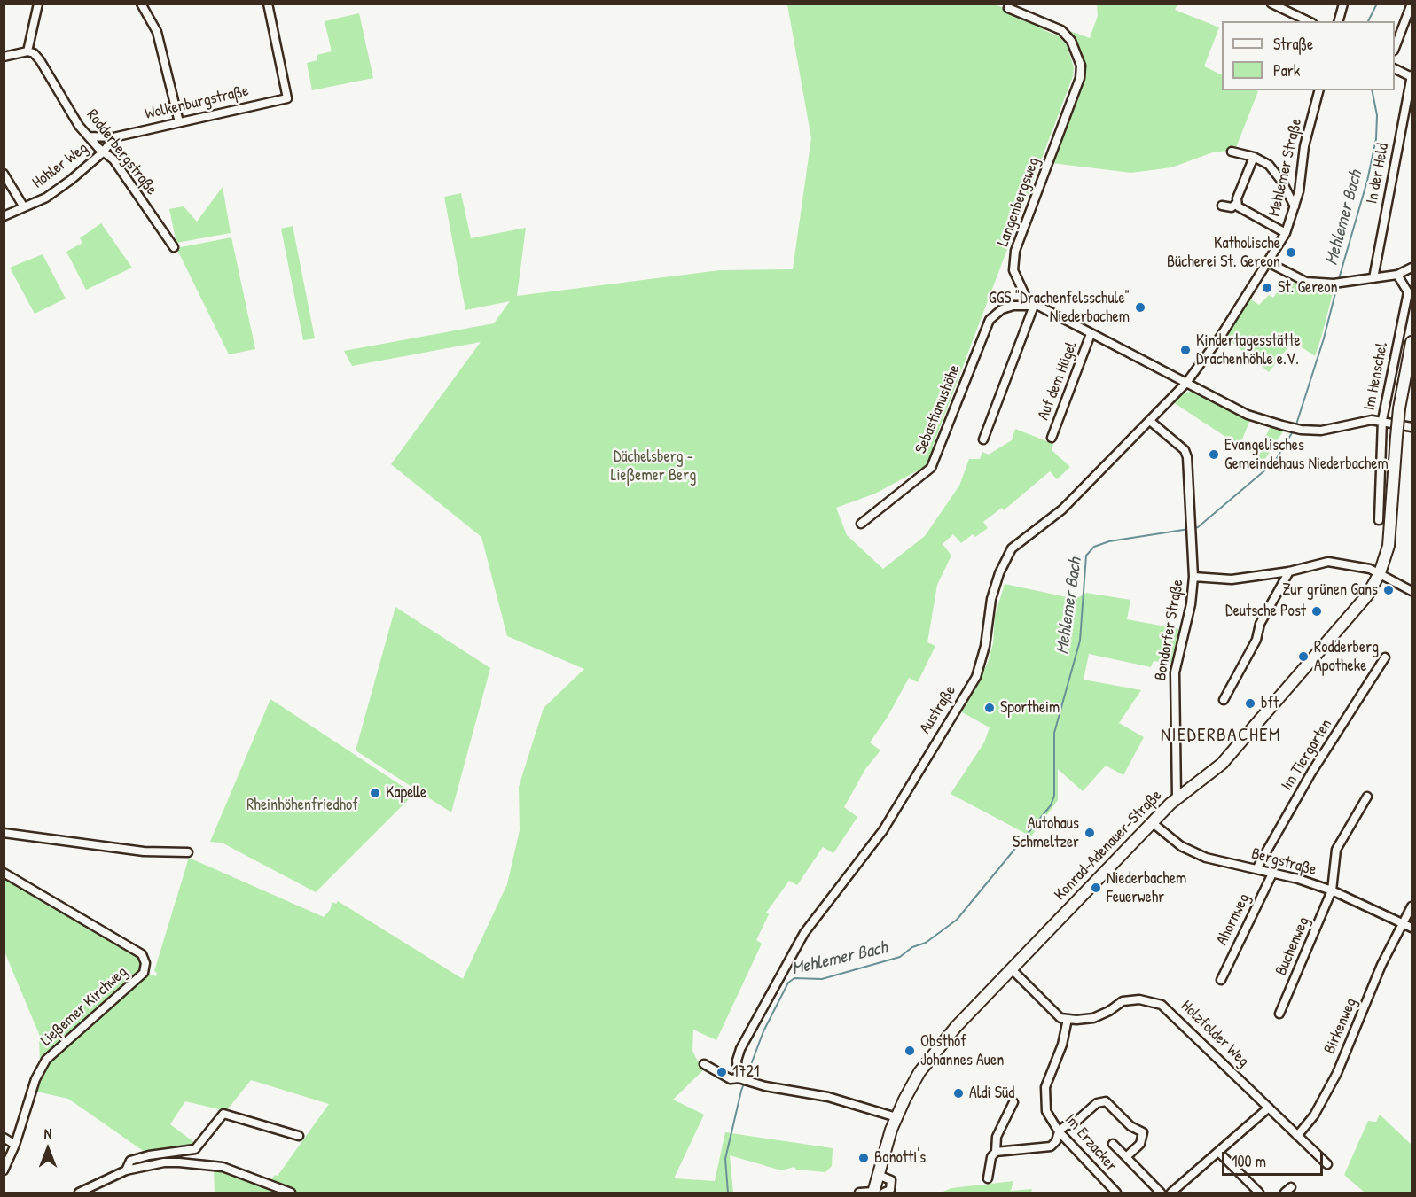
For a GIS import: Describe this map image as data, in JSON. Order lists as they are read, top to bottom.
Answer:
{
  "streets": {
    "main road": ["Konrad-Adenauer-Straße"],
    "street": [
      "Wolkenburgstraße",
      "Rodderbergstraße",
      "Hohler Weg",
      "Mehlemer Straße",
      "In der Held",
      "Langenbergsweg",
      "Im Henschel",
      "Auf dem Hügel",
      "Sebastianushöhe",
      "Bondorfer Straße",
      "Austraße",
      "Im Tiergarten",
      "Bergstraße",
      "Ahornweg",
      "Buchenweg",
      "Ließemer Kirchweg",
      "Birkenweg",
      "Holzfolder Weg",
      "Im Erzacker"
    ]
  },
  "crossings": [
    ["Wolkenburgstraße", "Rodderbergstraße"],
    ["Rodderbergstraße", "Hohler Weg"],
    ["Mehlemer Straße", "Austraße"],
    ["Langenbergsweg", "Sebastianushöhe"],
    ["Bondorfer Straße", "Austraße"],
    ["Bondorfer Straße", "Konrad-Adenauer-Straße"],
    ["Im Tiergarten", "Bergstraße"],
    ["Konrad-Adenauer-Straße", "Bergstraße"],
    ["Bergstraße", "Ahornweg"],
    ["Bergstraße", "Buchenweg"],
    ["Bergstraße", "Birkenweg"],
    ["Birkenweg", "Holzfolder Weg"],
    ["Holzfolder Weg", "Im Erzacker"]
  ],
  "districts": ["NIEDERBACHEM"],
  "water": ["Mehlemer Bach"],
  "parks": ["Dächelsberg - Ließemer Berg", "Rheinhöhenfriedhof"],
  "places": [
    "Katholische Bücherei St. Gereon",
    "St. Gereon",
    "GGS \"Drachenfelsschule\" Niederbachem",
    "Kindertagesstätte Drachenhöhle e.V.",
    "Evangelisches Gemeindehaus Niederbachem",
    "Zur grünen Gans",
    "Deutsche Post",
    "Rodderberg Apotheke",
    "bft",
    "Sportheim",
    "Kapelle",
    "Autohaus Schmeltzer",
    "Niederbachem Feuerwehr",
    "Obsthof Johannes Auen",
    "1721",
    "Aldi Süd",
    "Bonotti's"
  ],
  "legend": ["Straße", "Park"],
  "scale_bar": "100 m",
  "north": "top"
}
